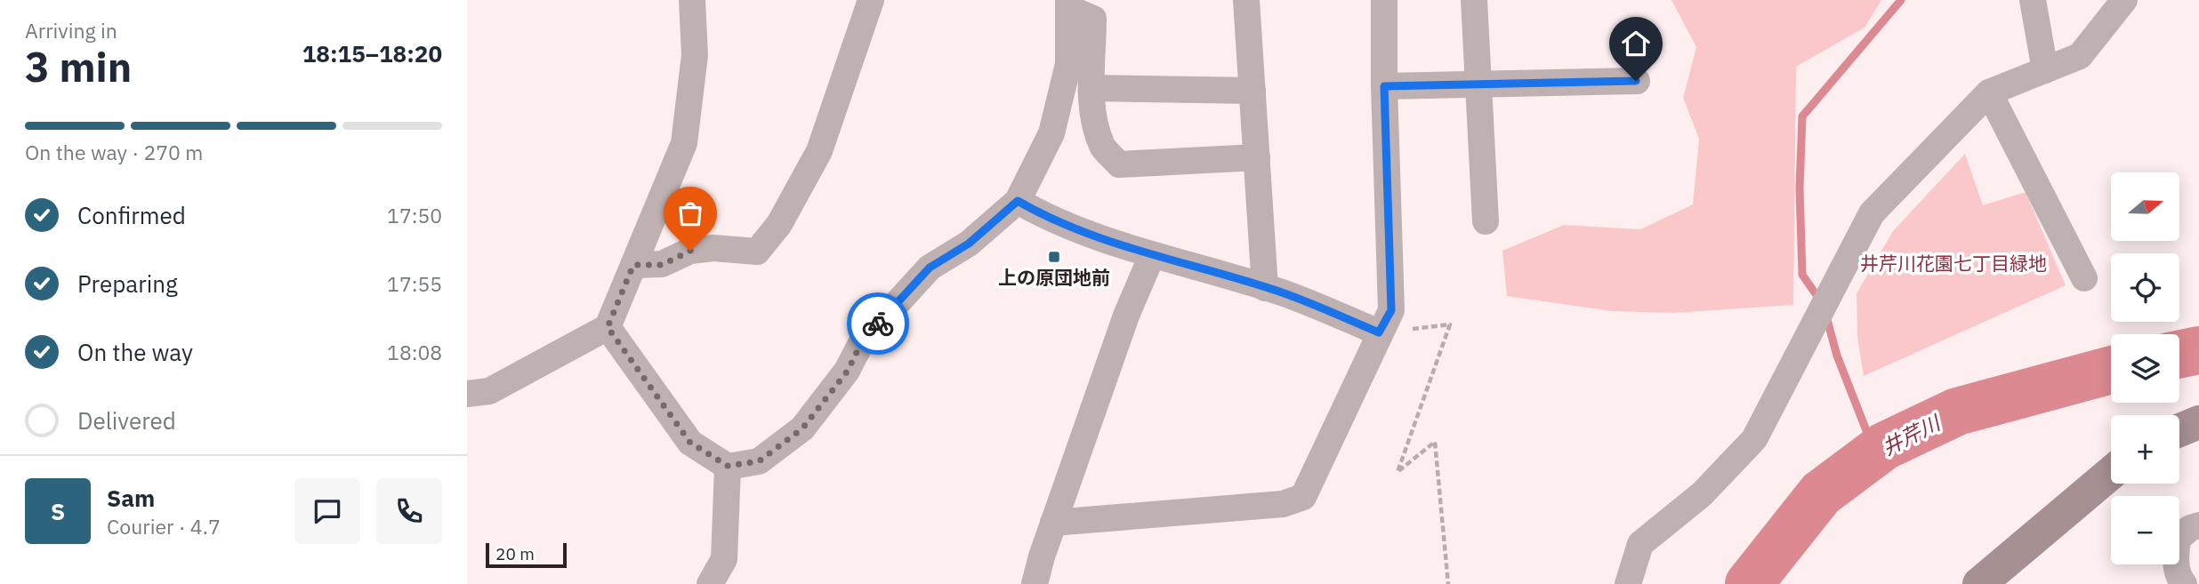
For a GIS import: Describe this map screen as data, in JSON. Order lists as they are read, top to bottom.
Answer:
{
  "water": ["井芹川"],
  "parks": ["井芹川花園七丁目緑地"],
  "places": {
    "transit": ["上の原団地前"]
  },
  "scale_bar": "20 m",
  "north": "right",
  "page": {
    "heading": ["3 min", "Arriving in", "18:15–18:20"],
    "panel": ["Sam", "Courier · 4.7"],
    "bar": "On the way · 270 m",
    "map_buttons": ["+", "−"],
    "list": [
      ["Confirmed", "17:50"],
      ["Preparing", "17:55"],
      ["On the way", "18:08"],
      "Delivered"
    ],
    "round": "S",
    "scale": "20 m"
  }
}
